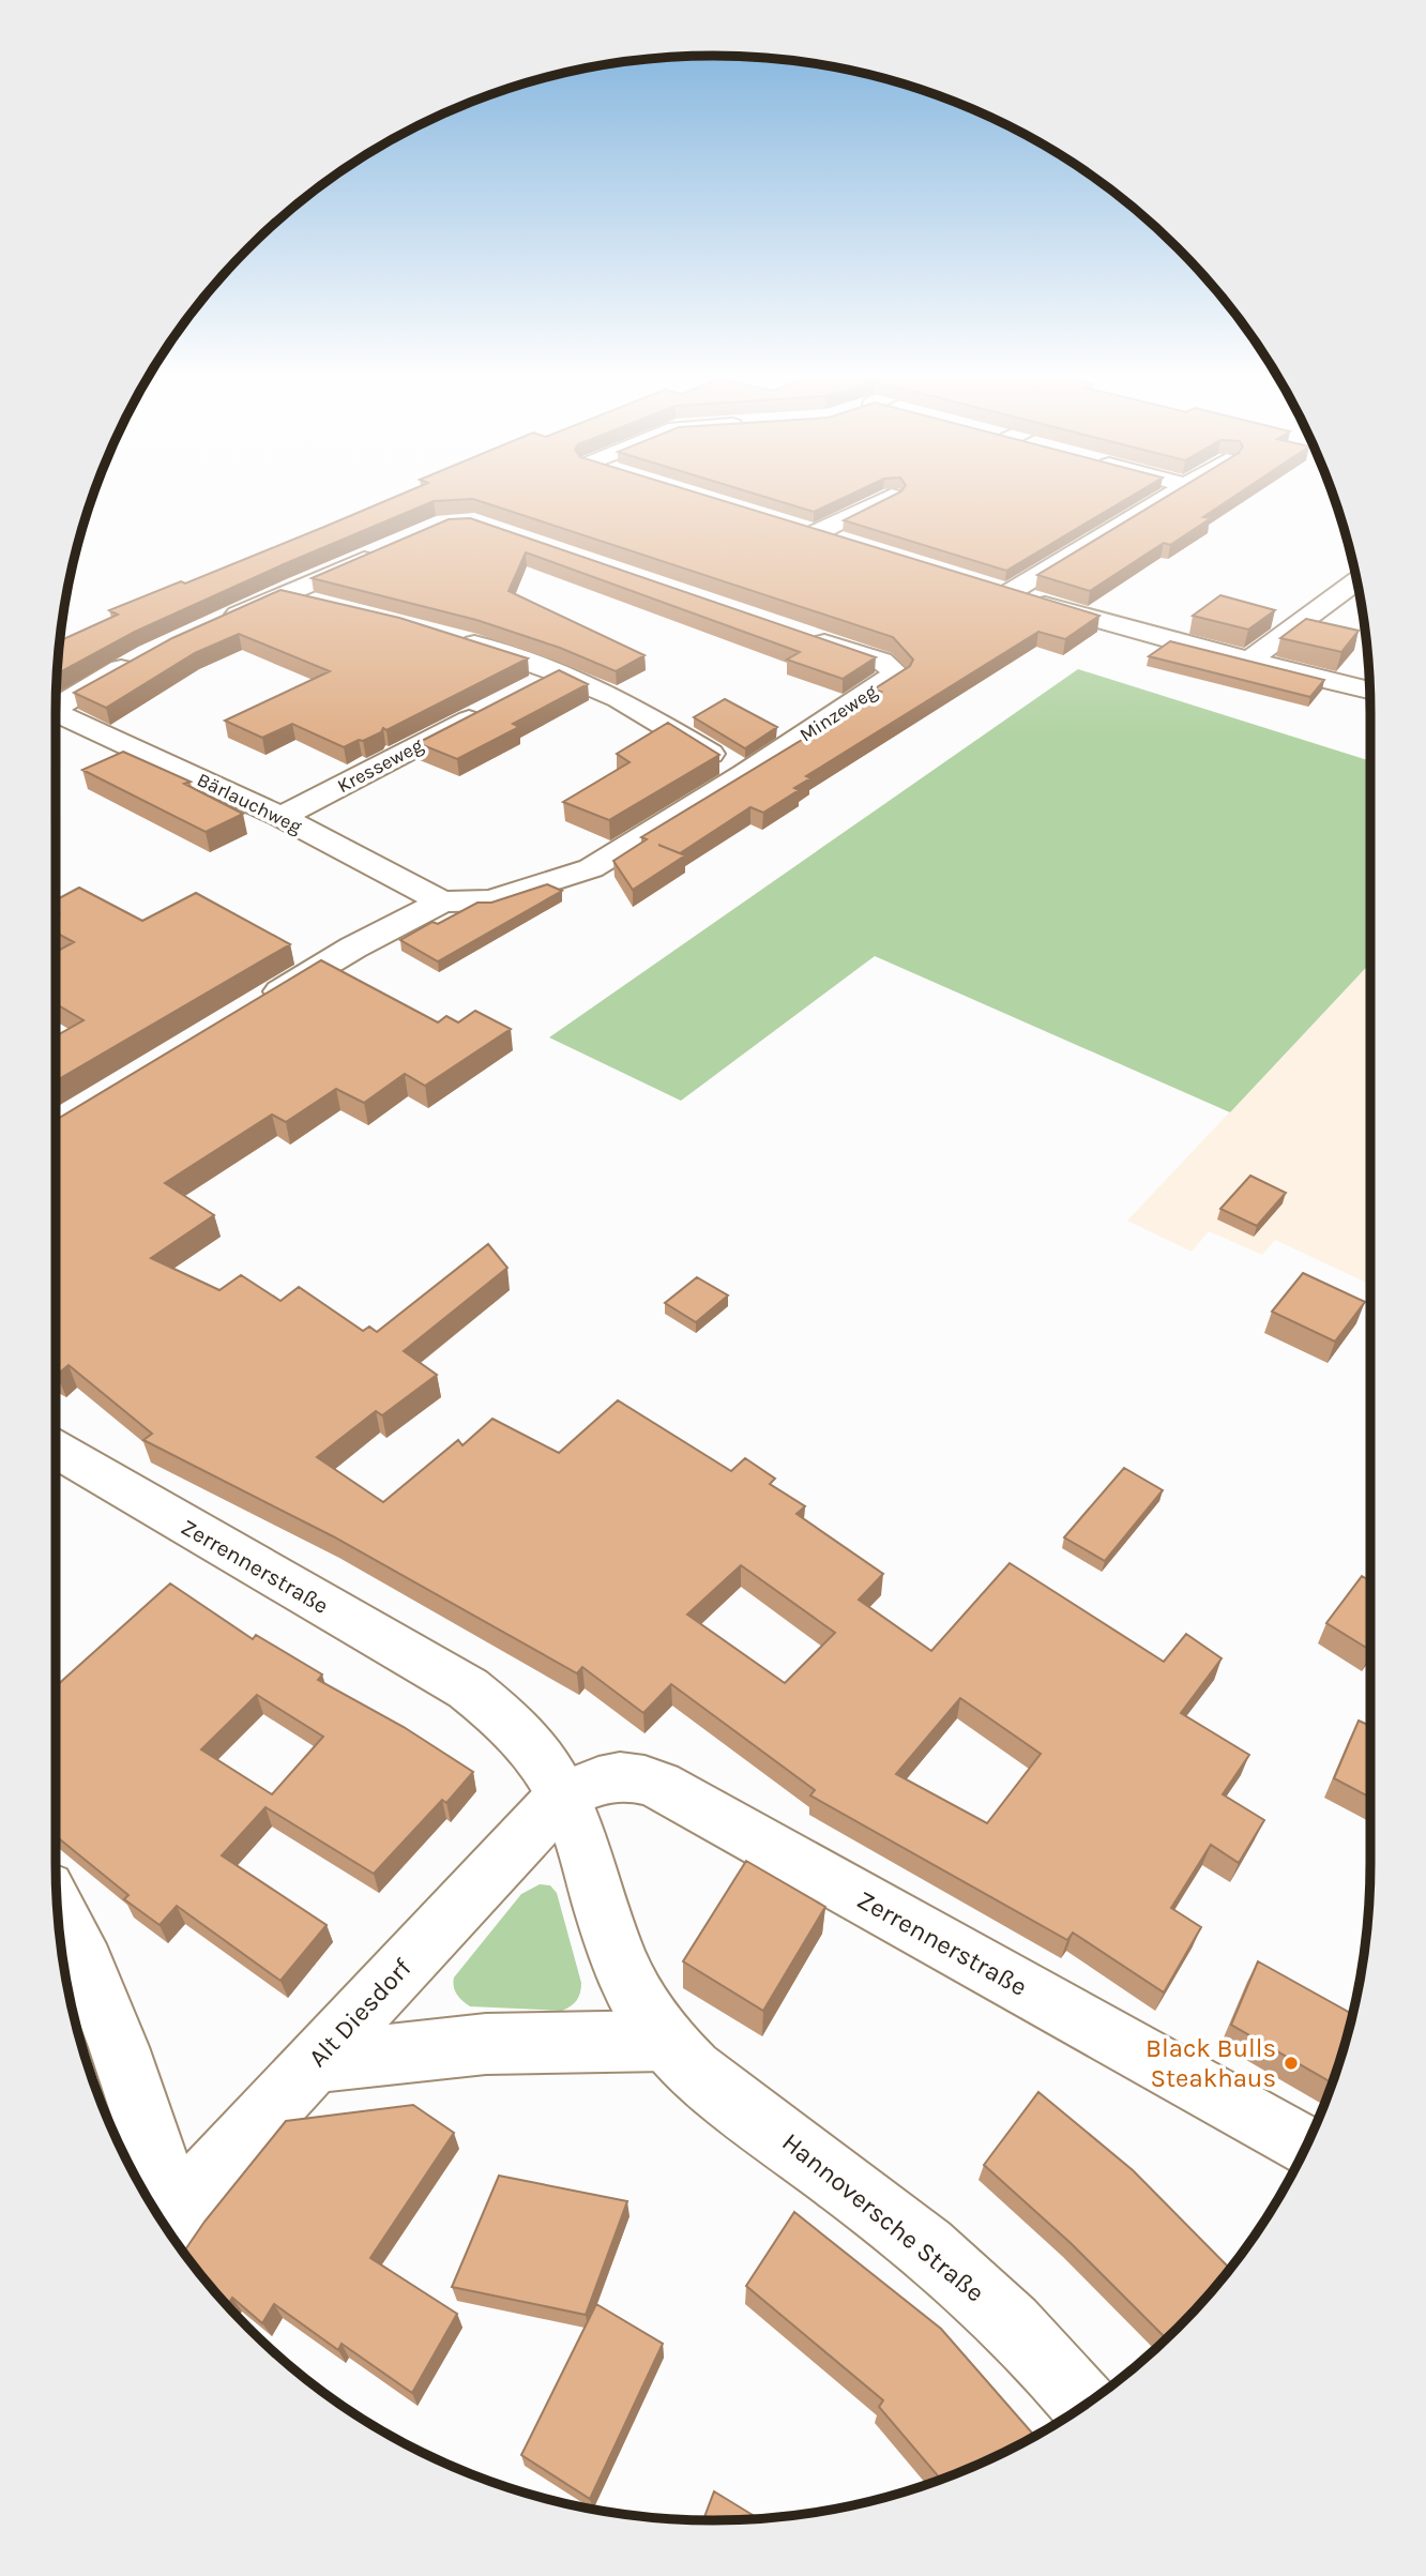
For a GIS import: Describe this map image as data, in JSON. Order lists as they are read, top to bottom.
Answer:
{
  "streets": {
    "street": [
      "Minzeweg",
      "Kresseweg",
      "Bärlauchweg",
      "Zerrennerstraße",
      "Alt Diesdorf",
      "Hannoversche Straße"
    ]
  },
  "crossings": [
    ["Minzeweg", "Bärlauchweg"],
    ["Kresseweg", "Bärlauchweg"],
    ["Zerrennerstraße", "Alt Diesdorf"],
    ["Zerrennerstraße", "Hannoversche Straße"],
    ["Alt Diesdorf", "Hannoversche Straße"]
  ],
  "places": ["Black Bulls Steakhaus"]
}
